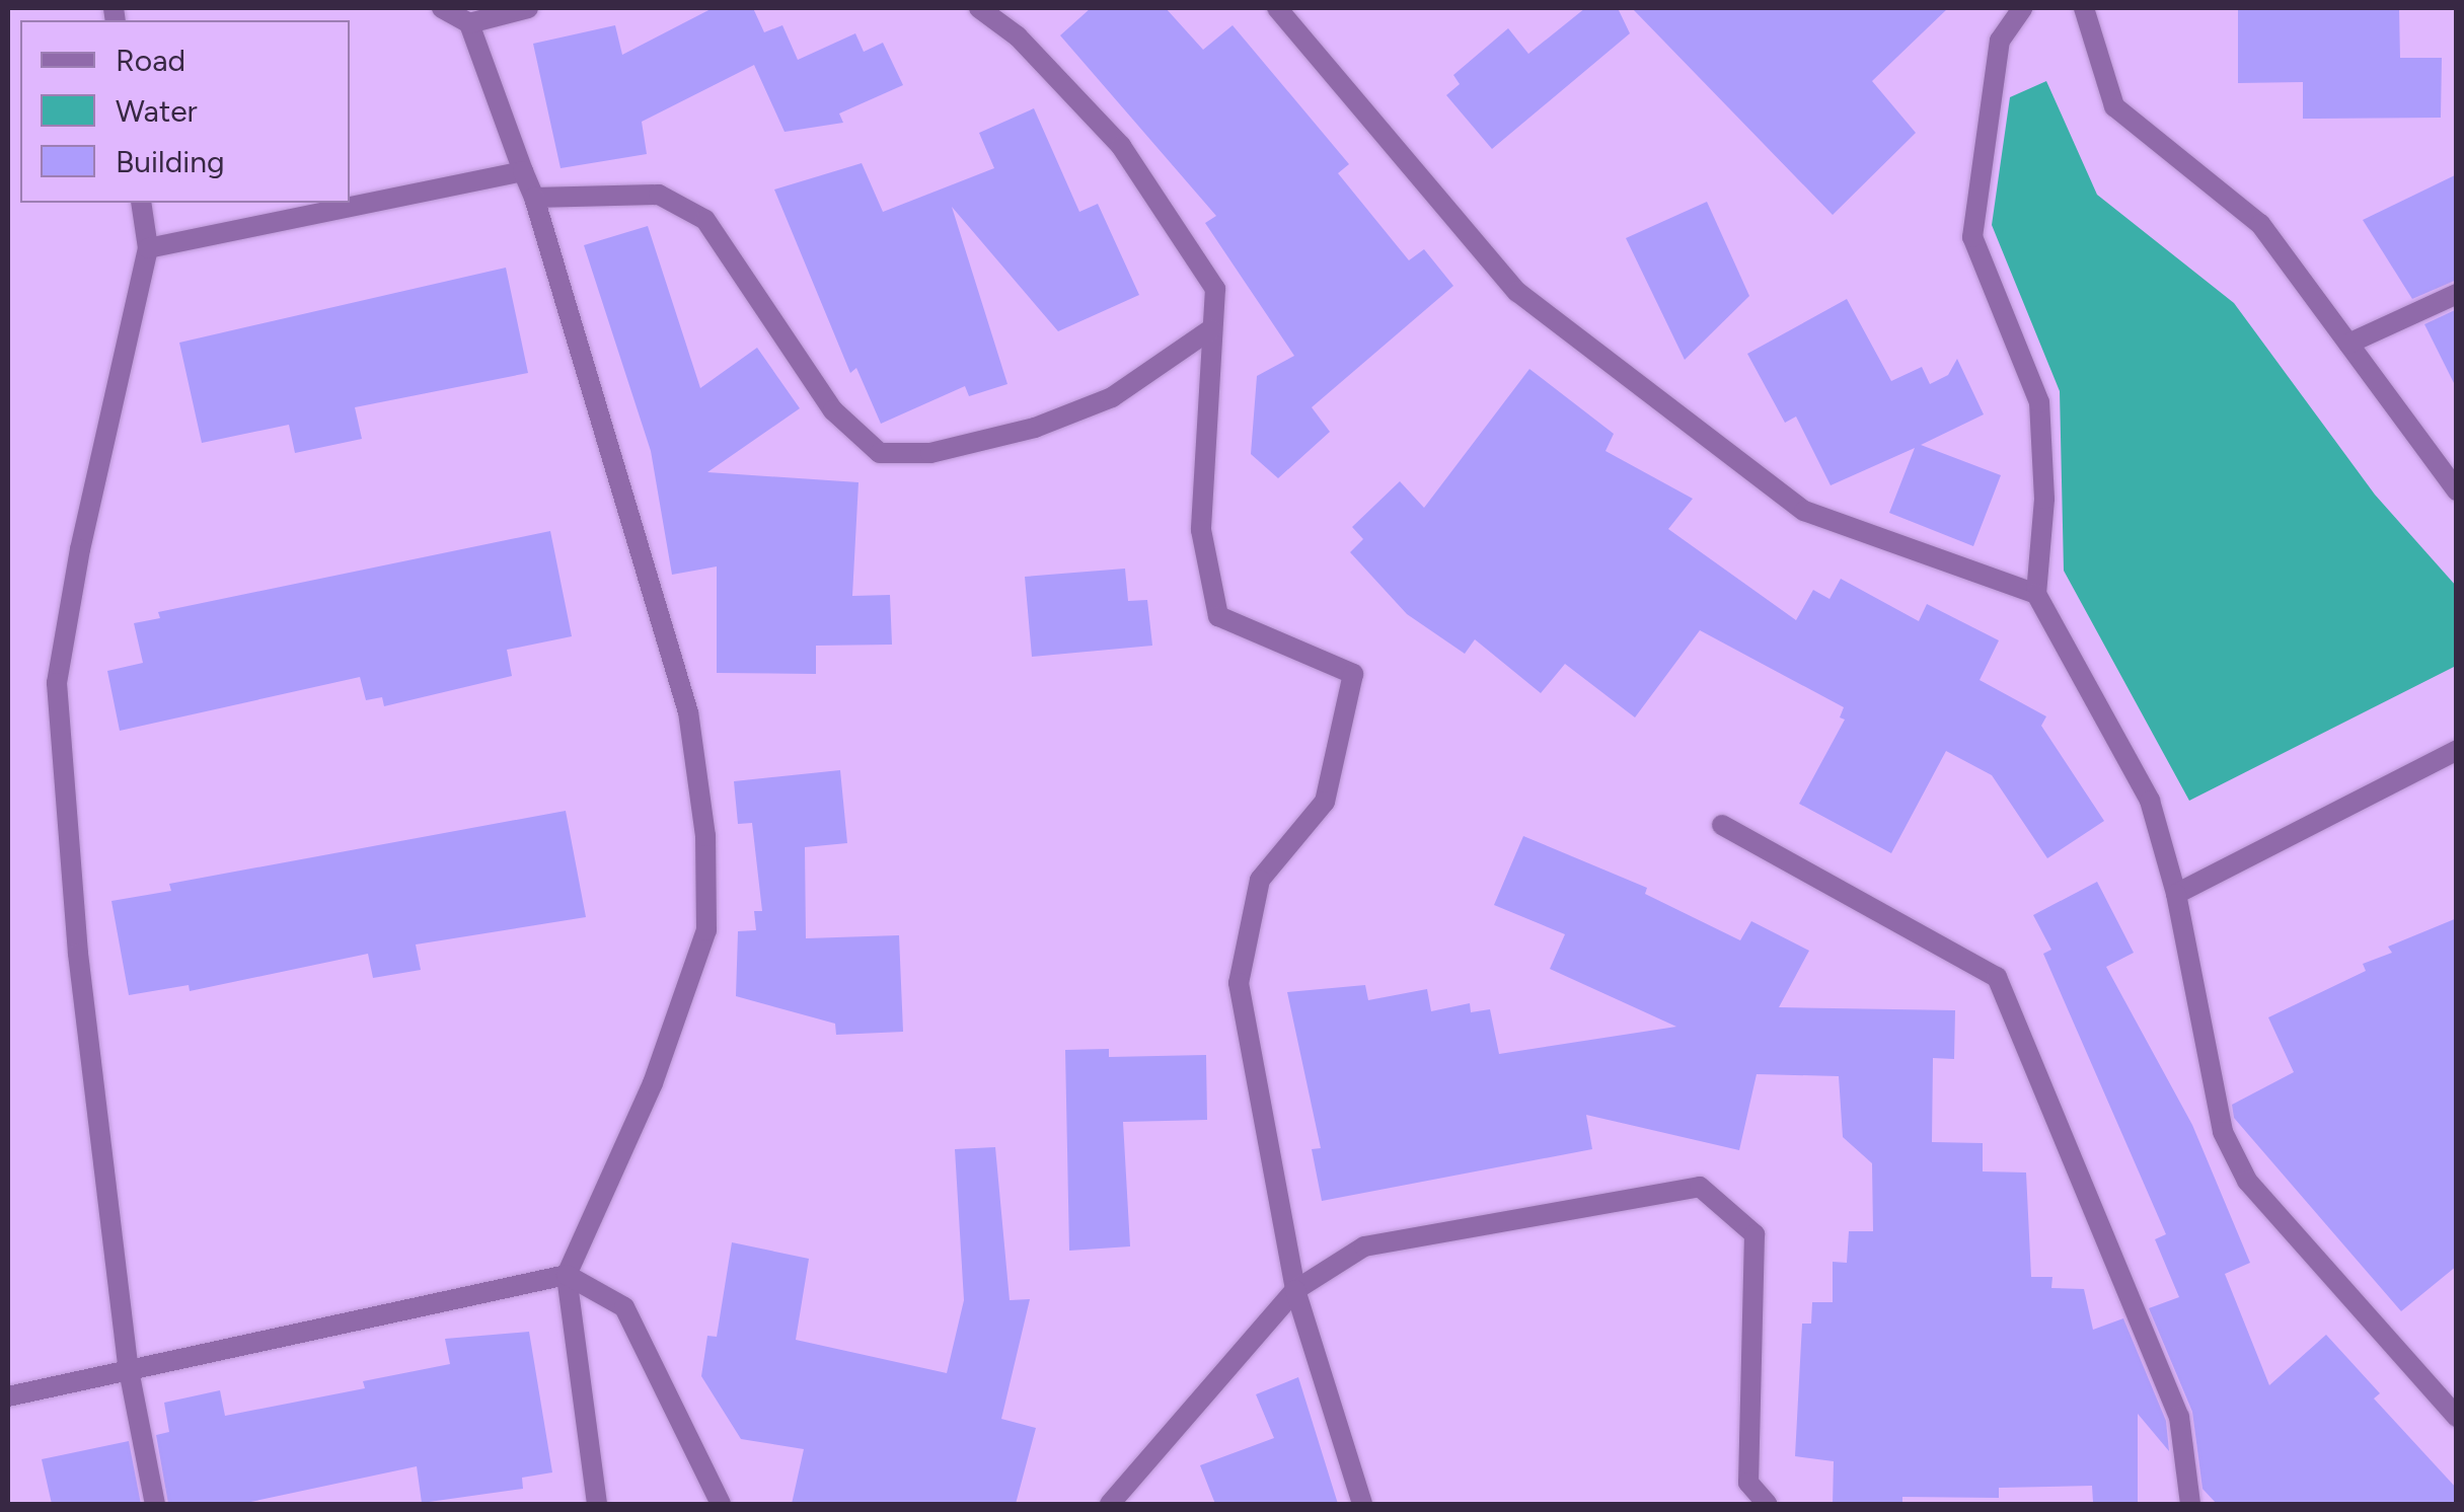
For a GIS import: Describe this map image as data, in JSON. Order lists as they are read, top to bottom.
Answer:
{
  "legend": ["Road", "Water", "Building"]
}
